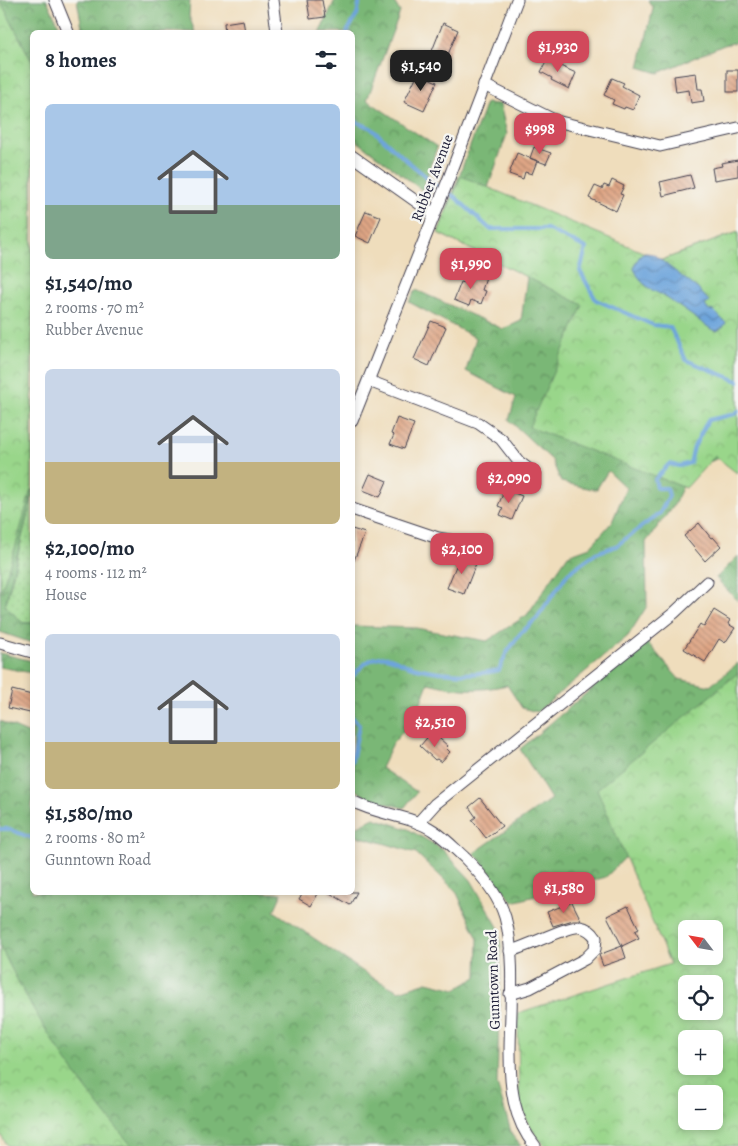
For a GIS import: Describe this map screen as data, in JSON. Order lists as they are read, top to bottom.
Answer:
{
  "streets": {
    "street": ["Rubber Avenue", "Gunntown Road"]
  },
  "north": "top left",
  "page": {
    "heading": "8 homes",
    "price": [
      "$1,930",
      "$1,540",
      "$998",
      "$1,990",
      "$2,090",
      "$2,100",
      "$2,510",
      "$1,580"
    ],
    "list": [
      {
        "name": "$1,540/mo",
        "note": "2 rooms · 70 m² · Rubber Avenue"
      },
      {
        "name": "$2,100/mo",
        "note": "4 rooms · 112 m² · House"
      },
      {
        "name": "$1,580/mo",
        "note": "2 rooms · 80 m² · Gunntown Road"
      }
    ],
    "map_buttons": ["+", "−"]
  }
}
